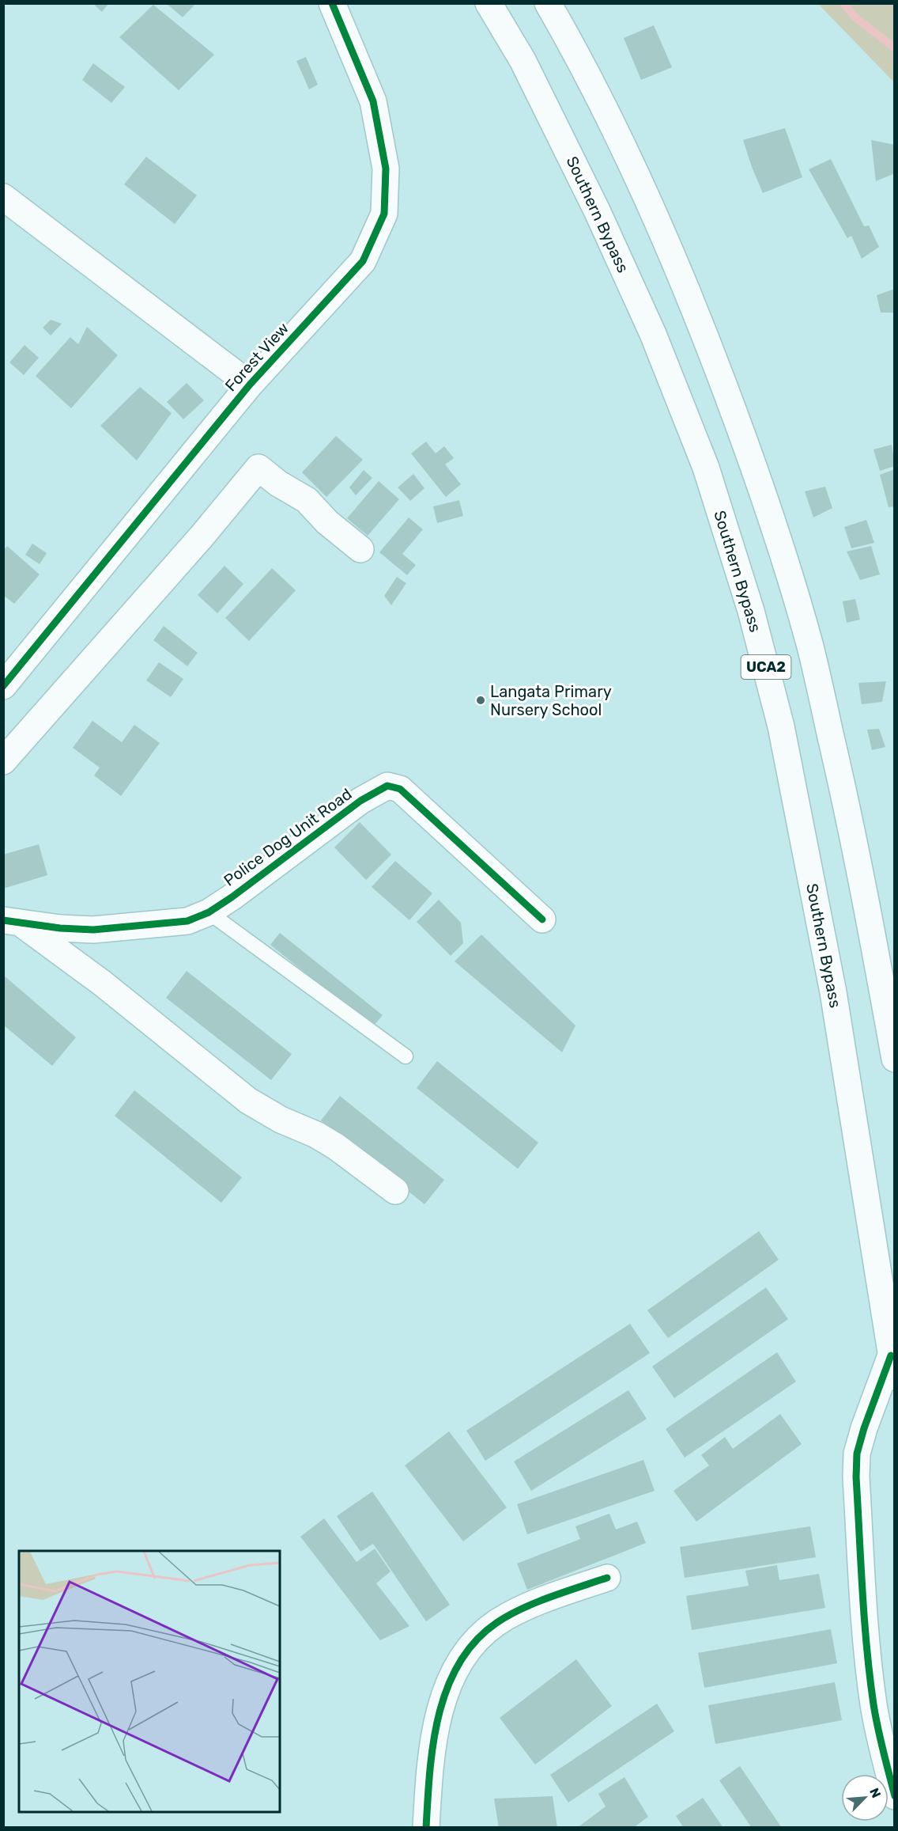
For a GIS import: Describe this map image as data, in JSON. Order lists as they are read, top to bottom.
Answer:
{
  "streets": {
    "main road": [
      "Southern Bypass",
      "Forest View",
      "UCA2",
      "Police Dog Unit Road"
    ]
  },
  "places": ["Langata Primary Nursery School"],
  "north": "top right"
}
